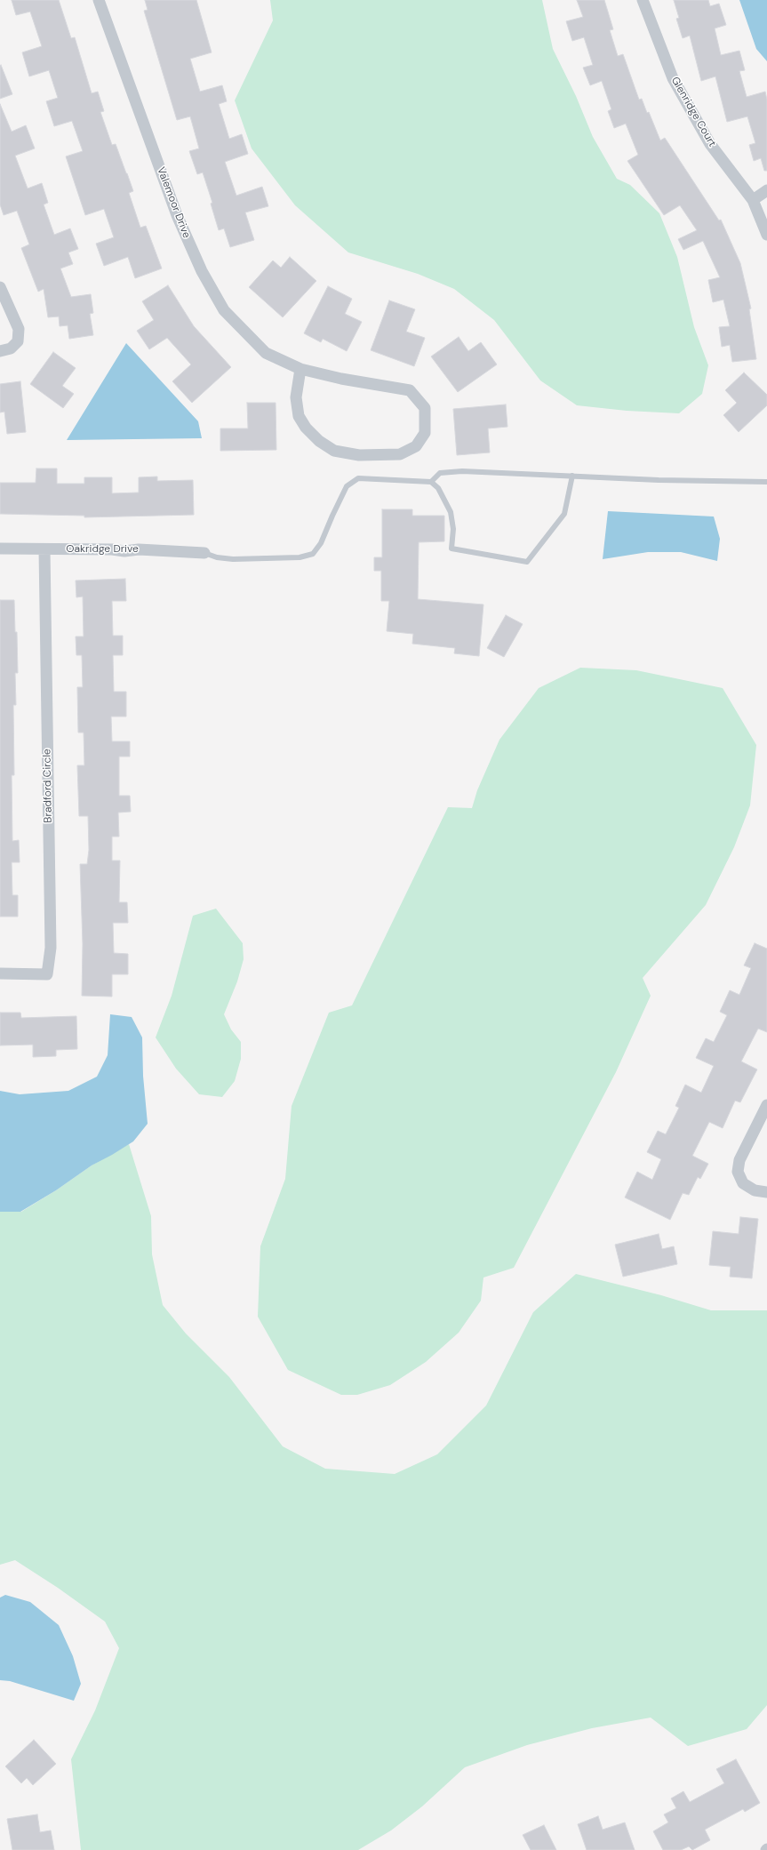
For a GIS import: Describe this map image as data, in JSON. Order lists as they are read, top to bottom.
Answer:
{
  "streets": {
    "street": [
      "Glenridge Court",
      "Valemoor Drive",
      "Oakridge Drive",
      "Bradford Circle"
    ]
  },
  "crossings": [
    ["Oakridge Drive", "Bradford Circle"]
  ]
}
